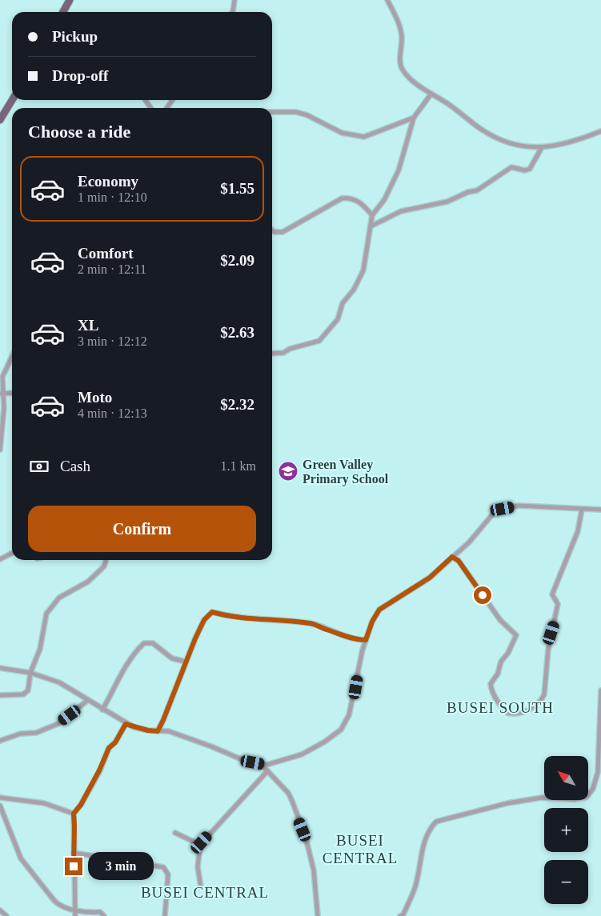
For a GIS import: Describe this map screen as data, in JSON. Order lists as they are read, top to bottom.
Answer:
{
  "districts": ["BUSEI SOUTH", "BUSEI CENTRAL", "BUSEI CENTRAL"],
  "places": {
    "school or university": ["Green Valley Primary School"]
  },
  "north": "top left",
  "page": {
    "banner": ["Pickup", "Drop-off"],
    "heading": "Choose a ride",
    "list": [
      {
        "name": "Economy",
        "note": "1 min · 12:10",
        "value": "$1.55"
      },
      {
        "name": "Comfort",
        "note": "2 min · 12:11",
        "value": "$2.09"
      },
      {
        "name": "XL",
        "note": "3 min · 12:12",
        "value": "$2.63"
      },
      {
        "name": "Moto",
        "note": "4 min · 12:13",
        "value": "$2.32"
      }
    ],
    "pay": ["Cash", "1.1 km"],
    "buttons": "Confirm",
    "map_buttons": ["+", "−"],
    "bubble": "3 min"
  }
}
